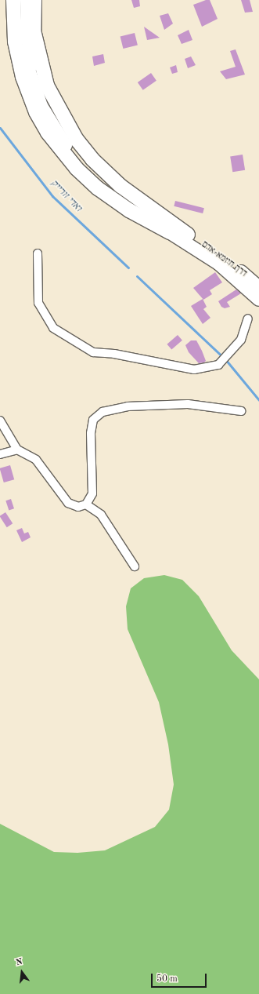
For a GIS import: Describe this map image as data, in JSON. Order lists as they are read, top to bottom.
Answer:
{
  "streets": {
    "main road": ["דרך חיזמא-אדם"]
  },
  "water": ["ואדי זורייק"],
  "scale_bar": "50 m",
  "north": "top"
}
